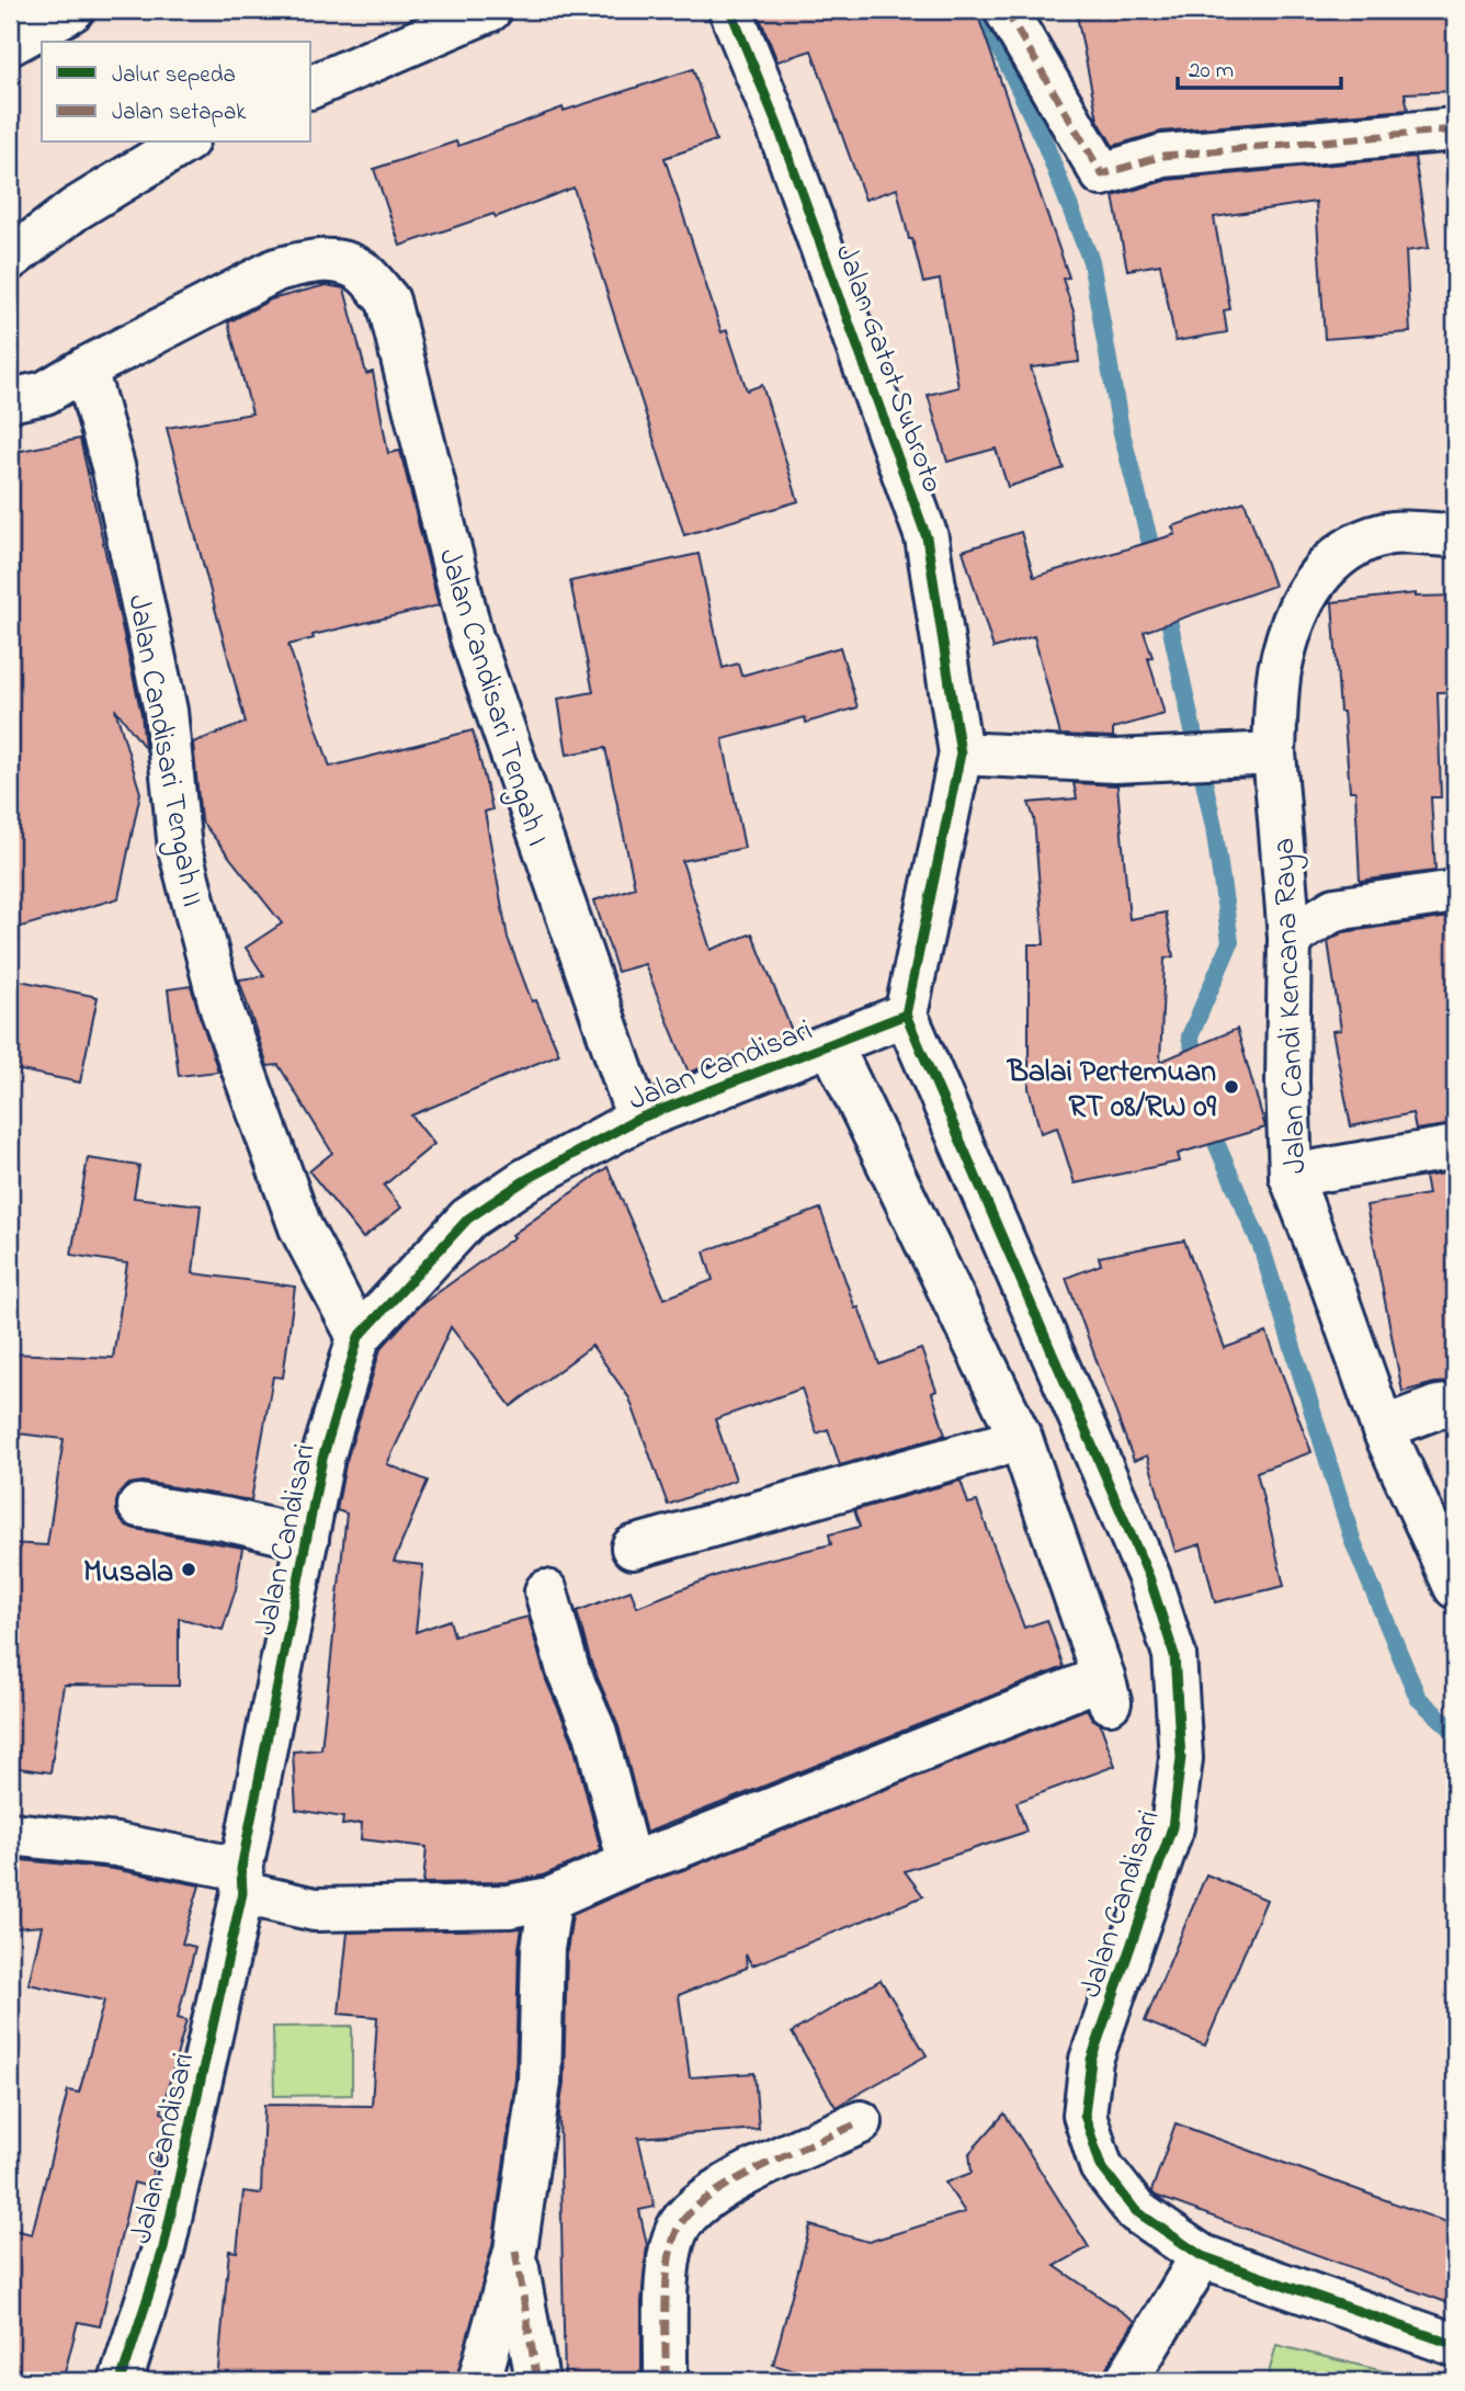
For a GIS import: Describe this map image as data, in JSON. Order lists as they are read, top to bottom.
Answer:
{
  "streets": {
    "main road": [
      "Jalan Gatot Subroto",
      "Jalan Candisari Tengah I",
      "Jalan Candisari Tengah II",
      "Jalan Candi Kencana Raya",
      "Jalan Candisari"
    ]
  },
  "crossings": [
    ["Jalan Candisari Tengah I", "Jalan Candisari Tengah II"],
    ["Jalan Candisari Tengah I", "Jalan Candisari"],
    ["Jalan Candisari Tengah II", "Jalan Candisari"]
  ],
  "places": ["Balai Pertemuan RT 08/RW 09", "Musala"],
  "legend": ["Jalur sepeda", "Jalan setapak"],
  "scale_bar": "20 m"
}
